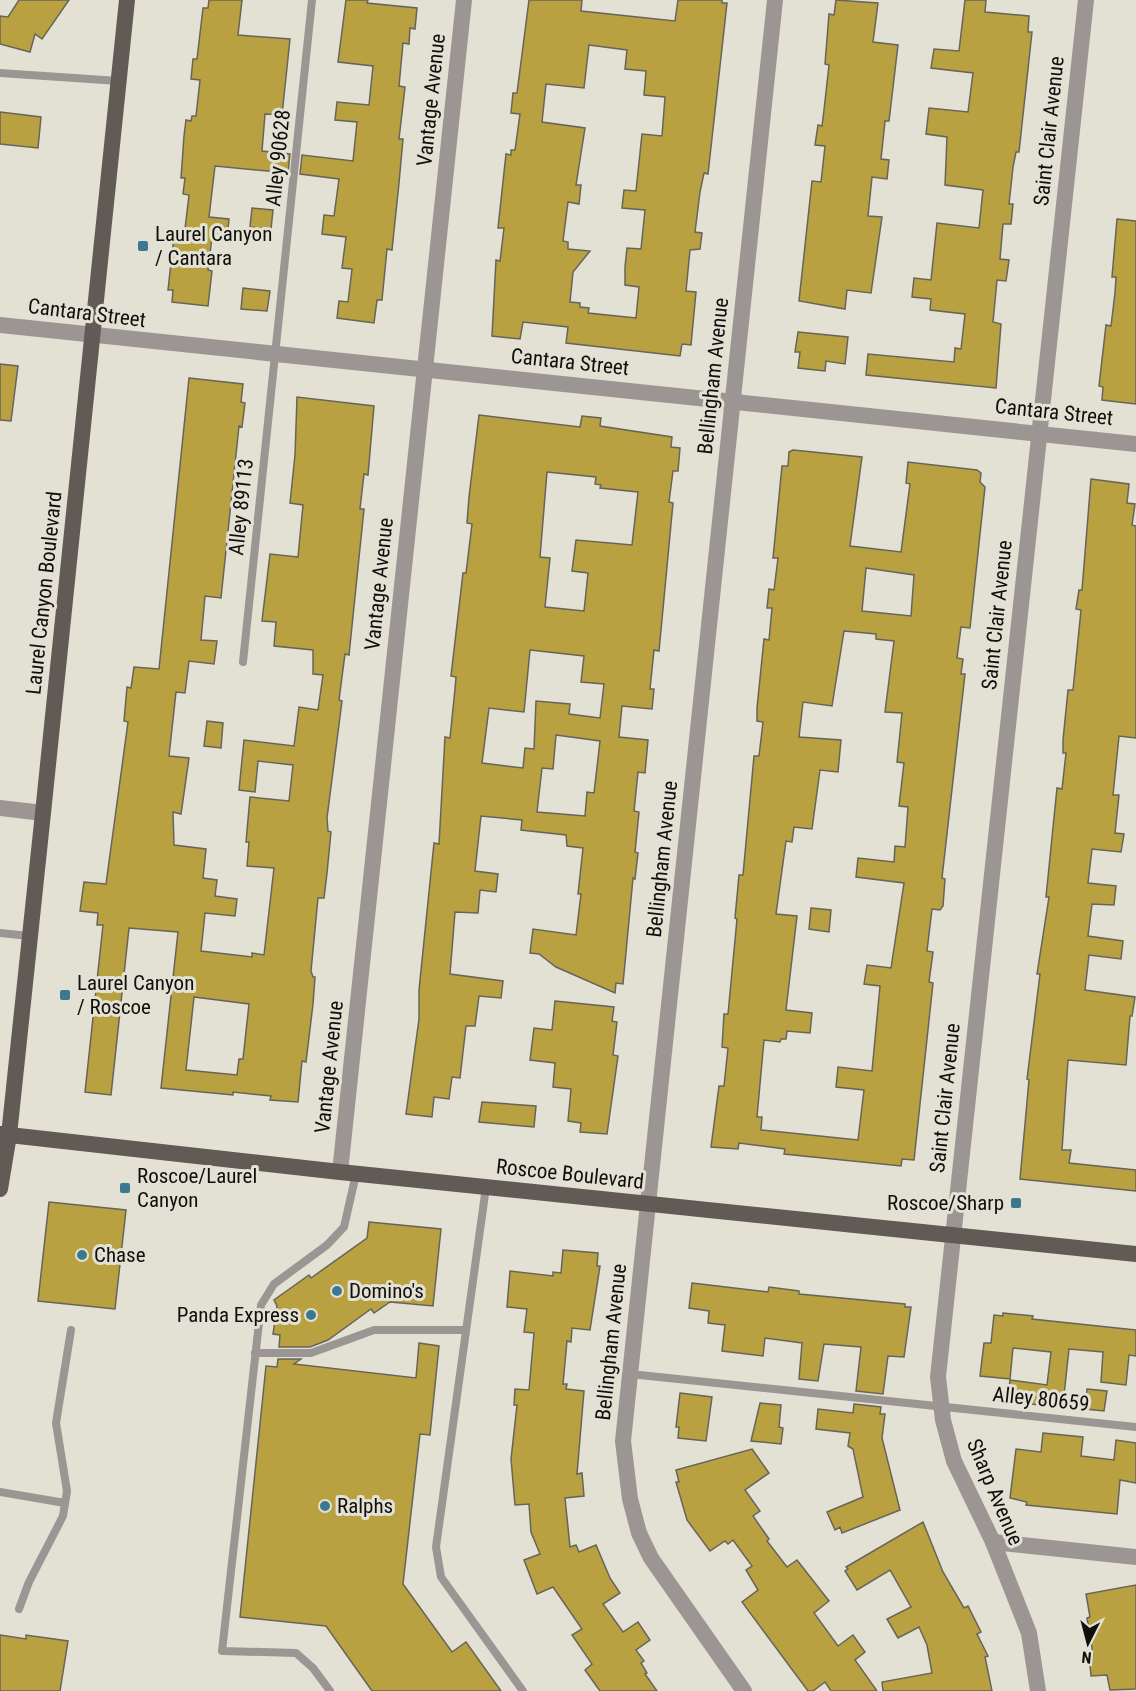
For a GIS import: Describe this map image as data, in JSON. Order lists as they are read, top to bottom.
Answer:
{
  "streets": {
    "main road": ["Laurel Canyon Boulevard", "Roscoe Boulevard"],
    "street": [
      "Vantage Avenue",
      "Saint Clair Avenue",
      "Cantara Street",
      "Bellingham Avenue",
      "Sharp Avenue"
    ],
    "lane": ["Alley 90628", "Alley 89113", "Alley 80659"]
  },
  "crossings": [
    ["Vantage Avenue", "Cantara Street"],
    ["Vantage Avenue", "Roscoe Boulevard"],
    ["Saint Clair Avenue", "Cantara Street"],
    ["Saint Clair Avenue", "Roscoe Boulevard"],
    ["Saint Clair Avenue", "Sharp Avenue"],
    ["Alley 90628", "Cantara Street"],
    ["Alley 90628", "Alley 89113"],
    ["Cantara Street", "Bellingham Avenue"],
    ["Cantara Street", "Alley 89113"],
    ["Cantara Street", "Laurel Canyon Boulevard"],
    ["Bellingham Avenue", "Roscoe Boulevard"],
    ["Bellingham Avenue", "Alley 80659"],
    ["Laurel Canyon Boulevard", "Roscoe Boulevard"],
    ["Roscoe Boulevard", "Sharp Avenue"],
    ["Alley 80659", "Sharp Avenue"]
  ],
  "places": {
    "transit": [
      "Laurel Canyon / Cantara",
      "Laurel Canyon / Roscoe",
      "Roscoe/Laurel Canyon",
      "Roscoe/Sharp"
    ],
    "other": [
      "Chase",
      "Domino's",
      "Panda Express",
      "Ralphs"
    ]
  },
  "north": "bottom"
}
